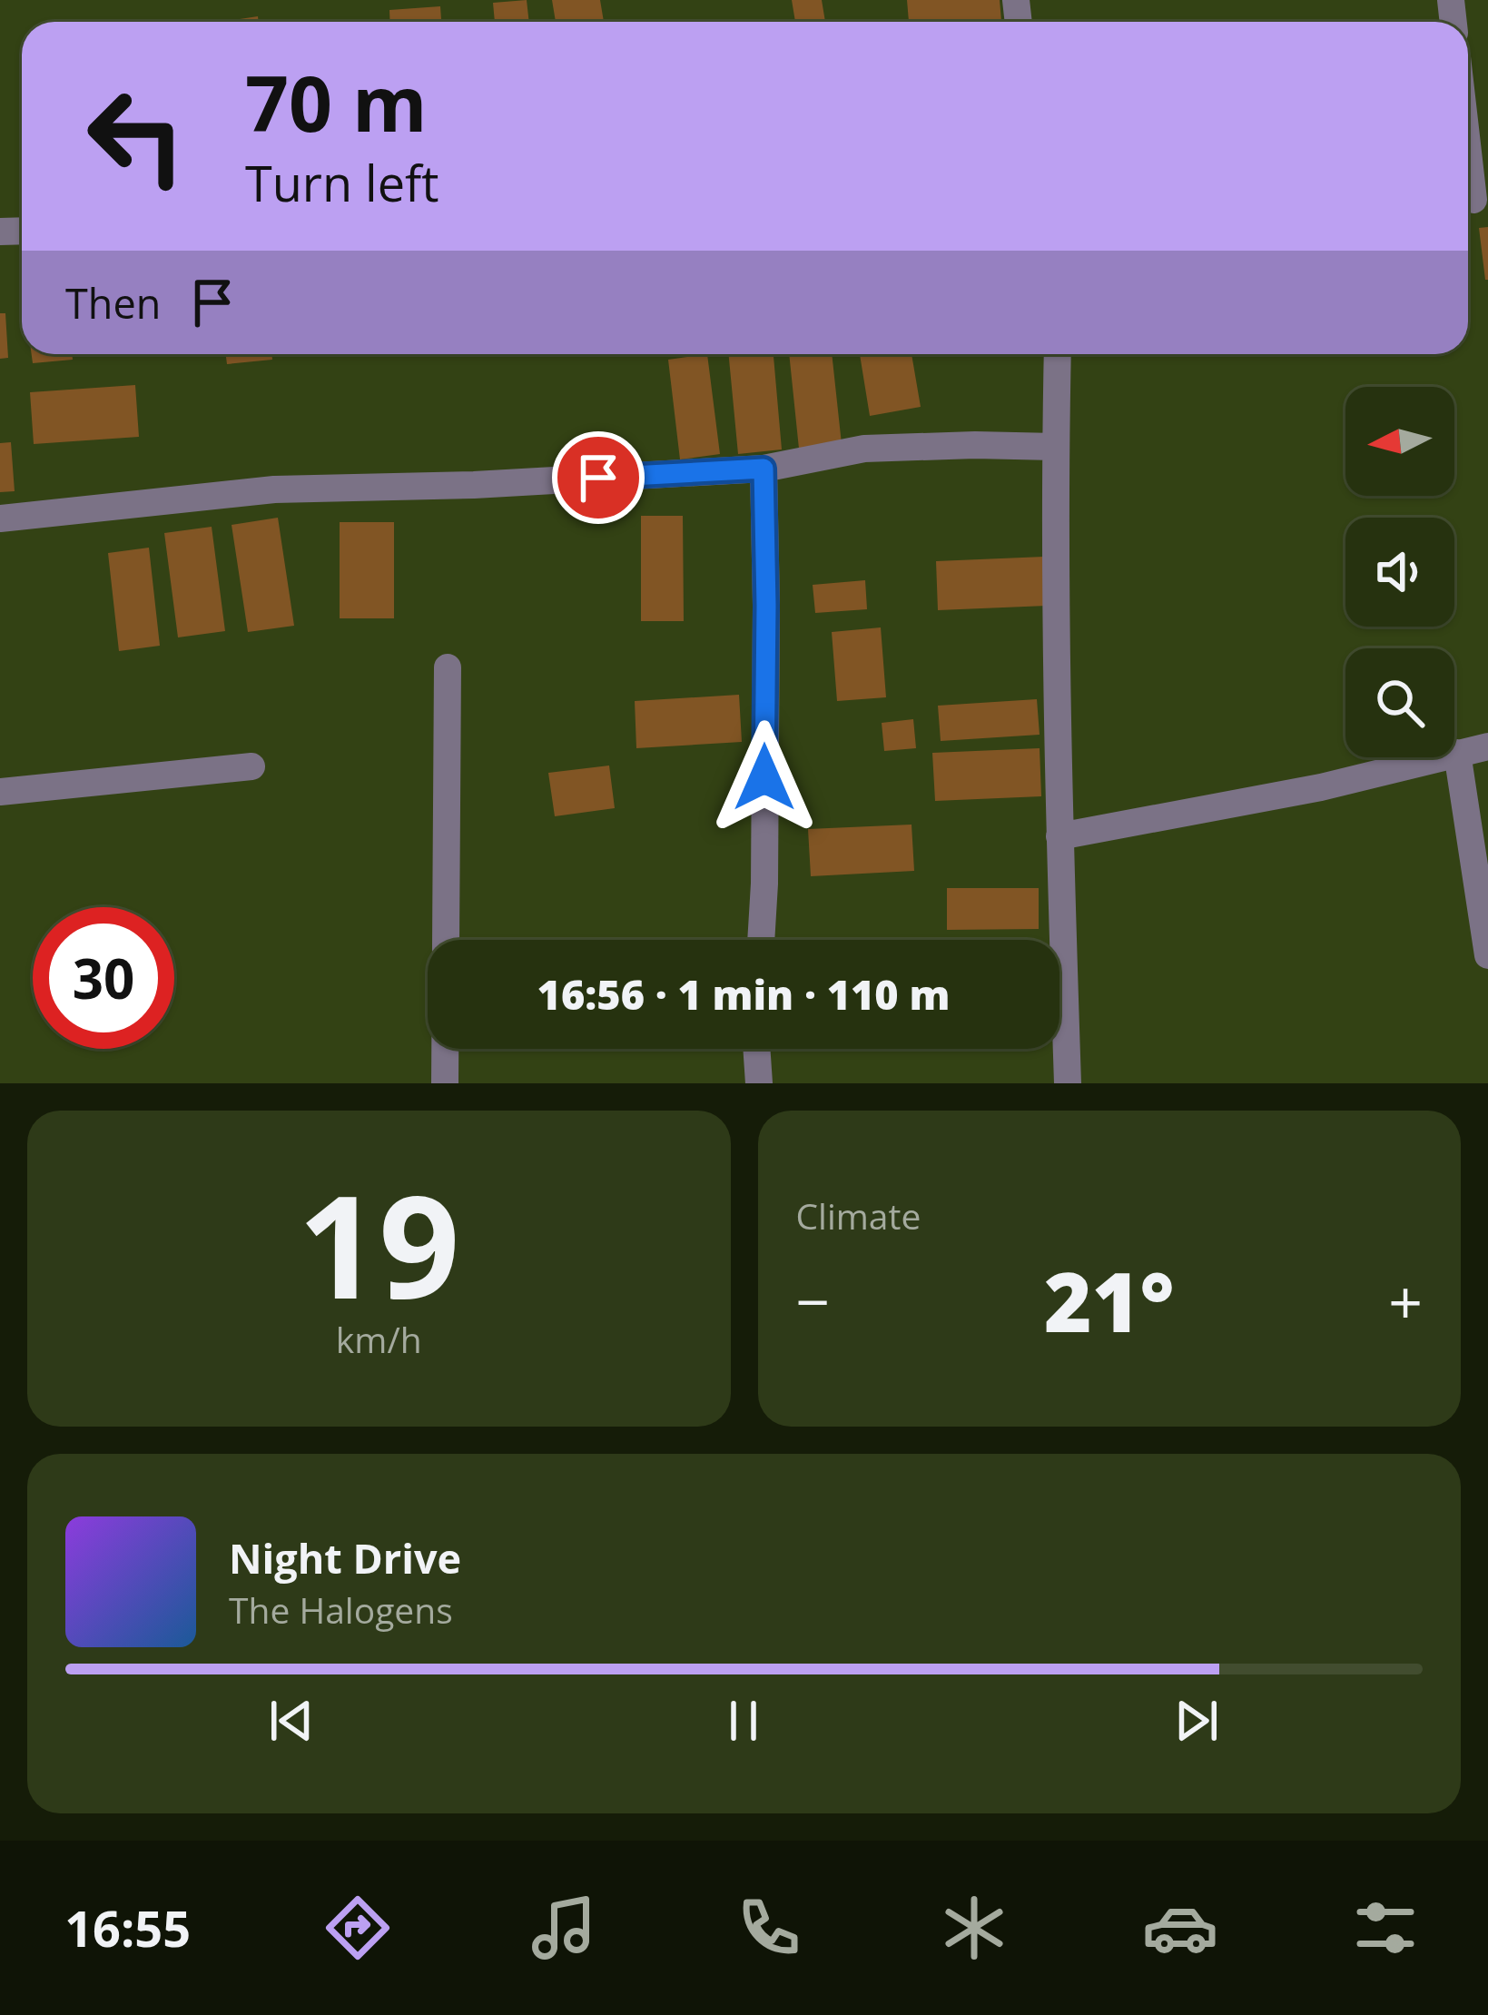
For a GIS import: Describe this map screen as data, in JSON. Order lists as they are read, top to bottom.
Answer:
{
  "north": "left",
  "page": {
    "turn": ["70 m", "Turn left"],
    "then": "Then",
    "limit": "30",
    "trip": "16:56 · 1 min · 110 m",
    "tile": [
      ["19", "km/h"],
      "Climate"
    ],
    "heat": ["−", "21°", "+"],
    "song": ["Night Drive", "The Halogens"],
    "tabs": "16:55"
  }
}
